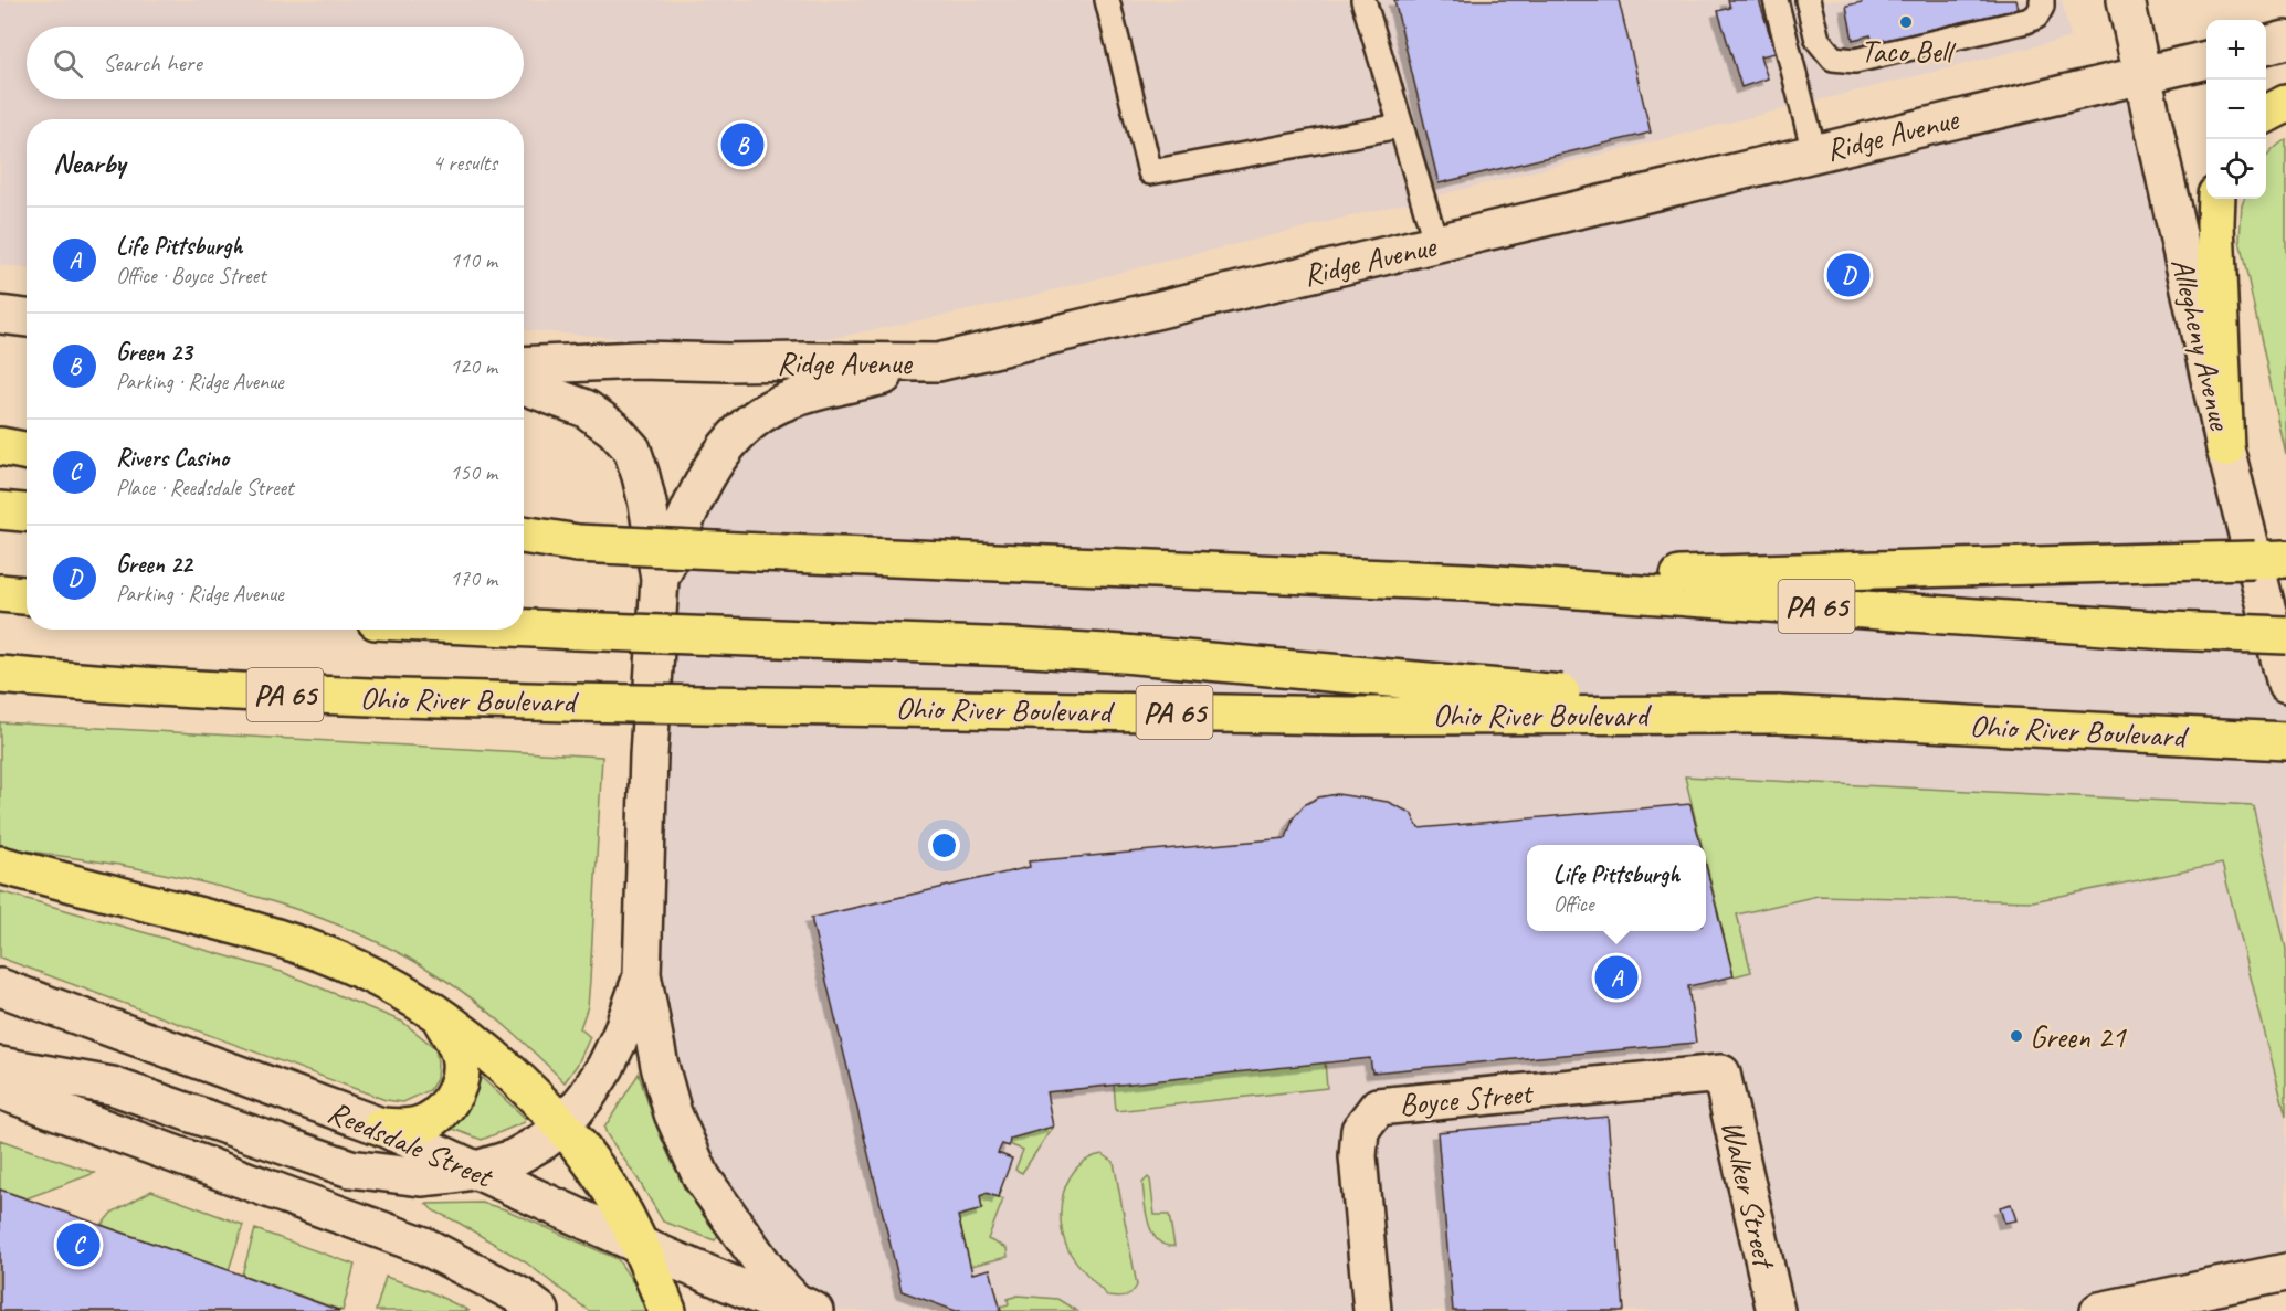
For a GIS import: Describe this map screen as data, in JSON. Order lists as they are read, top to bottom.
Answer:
{
  "streets": {
    "highway": ["PA 65", "Ohio River Boulevard"],
    "main road": [
      "Ridge Avenue",
      "Allegheny Avenue",
      "Boyce Street",
      "Reedsdale Street",
      "Walker Street"
    ]
  },
  "crossings": [
    ["Ridge Avenue", "Allegheny Avenue"],
    ["Boyce Street", "Walker Street"]
  ],
  "places": ["Taco Bell", "Green 21"],
  "page": {
    "map_buttons": ["+", "−"],
    "search": "Search here",
    "heading": ["Nearby", "4 results"],
    "pins": [
      "B",
      "D",
      "A",
      "C"
    ],
    "list": [
      {
        "mark": "A",
        "name": "Life Pittsburgh",
        "note": "Office · Boyce Street",
        "value": "110 m"
      },
      {
        "mark": "B",
        "name": "Green 23",
        "note": "Parking · Ridge Avenue",
        "value": "120 m"
      },
      {
        "mark": "C",
        "name": "Rivers Casino",
        "note": "Place · Reedsdale Street",
        "value": "150 m"
      },
      {
        "mark": "D",
        "name": "Green 22",
        "note": "Parking · Ridge Avenue",
        "value": "170 m"
      }
    ],
    "popup": ["Life Pittsburgh", "Office"]
  }
}
